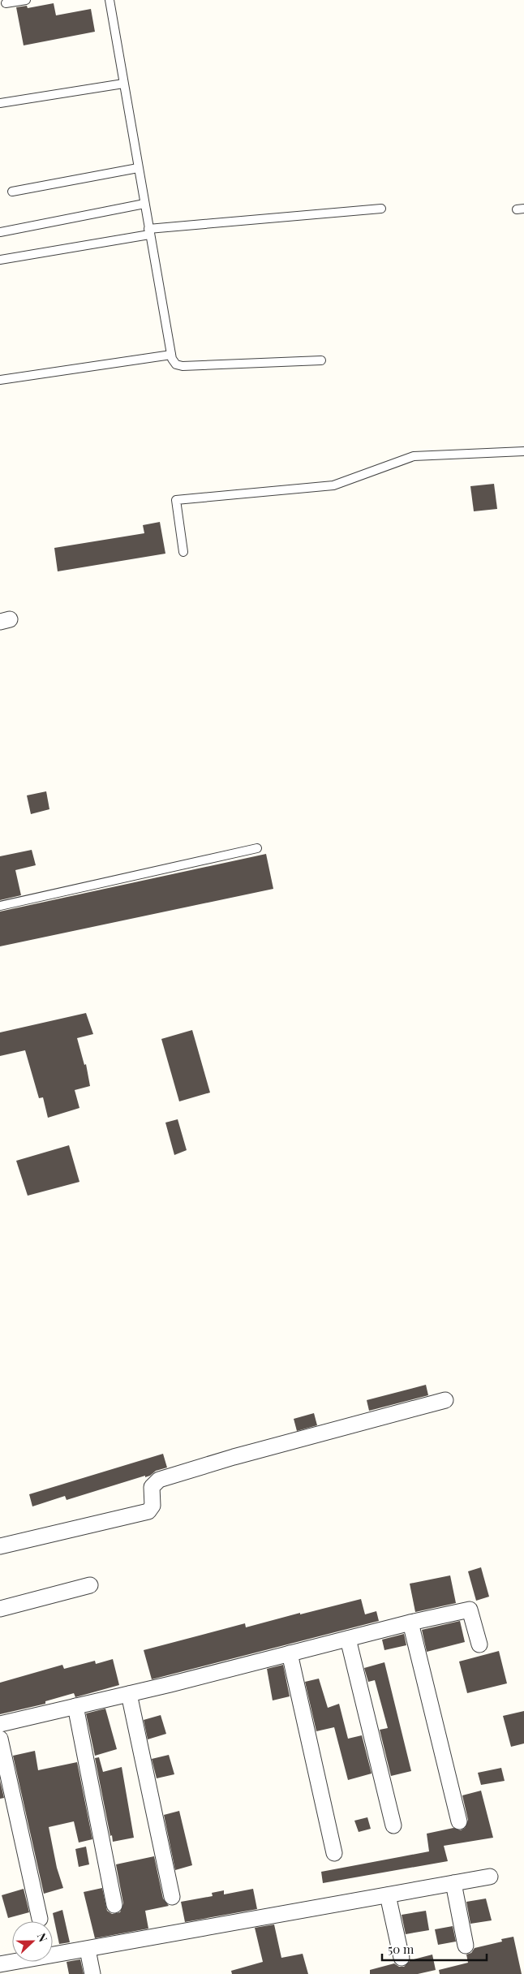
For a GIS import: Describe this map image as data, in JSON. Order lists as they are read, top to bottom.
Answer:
{
  "scale_bar": "50 m",
  "north": "right"
}
